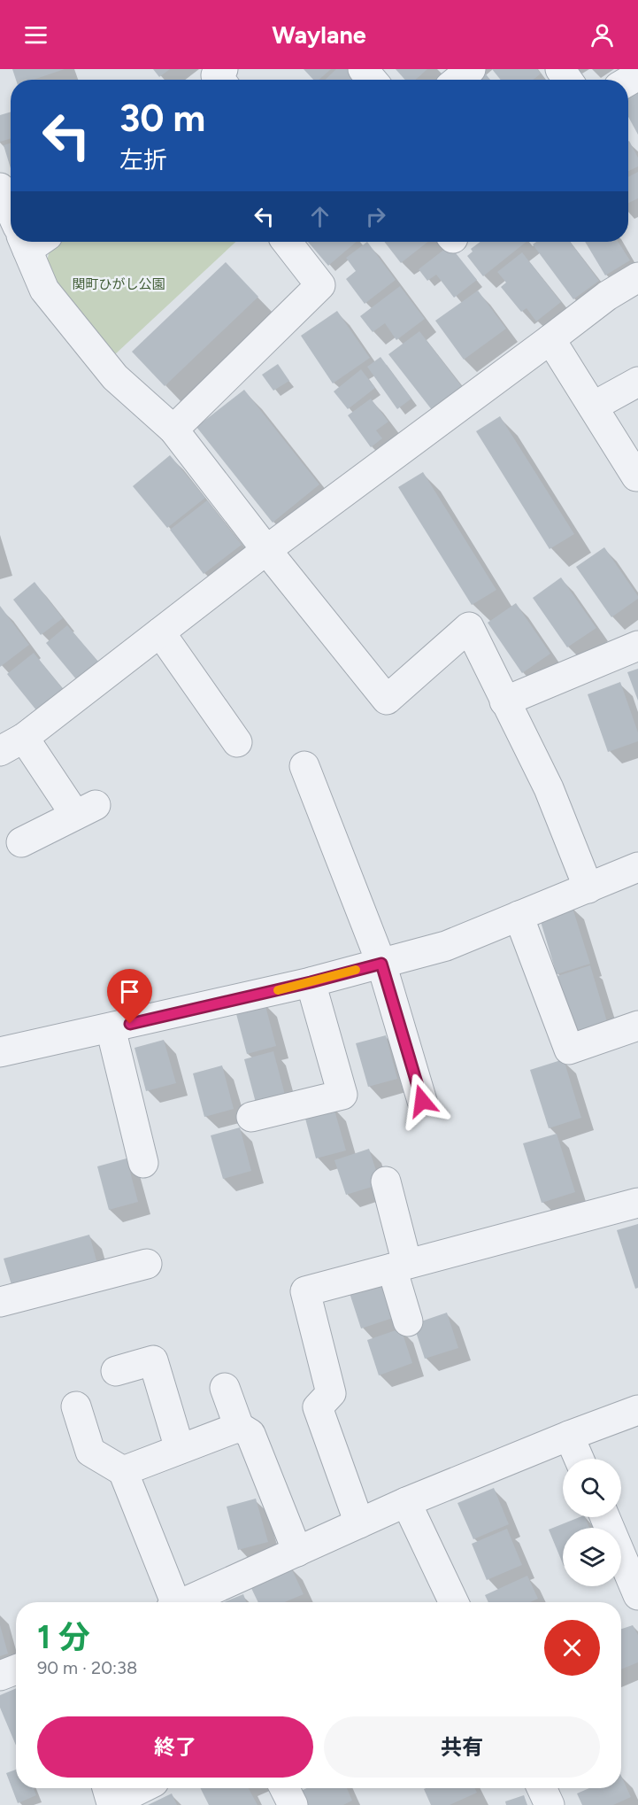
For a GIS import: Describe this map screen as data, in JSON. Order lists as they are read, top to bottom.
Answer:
{
  "parks": ["関町ひがし公園"],
  "page": {
    "header": "Waylane",
    "turn": ["30 m", "左折"],
    "heading": ["1 分", "90 m · 20:38"],
    "buttons": ["終了", "共有"]
  }
}
